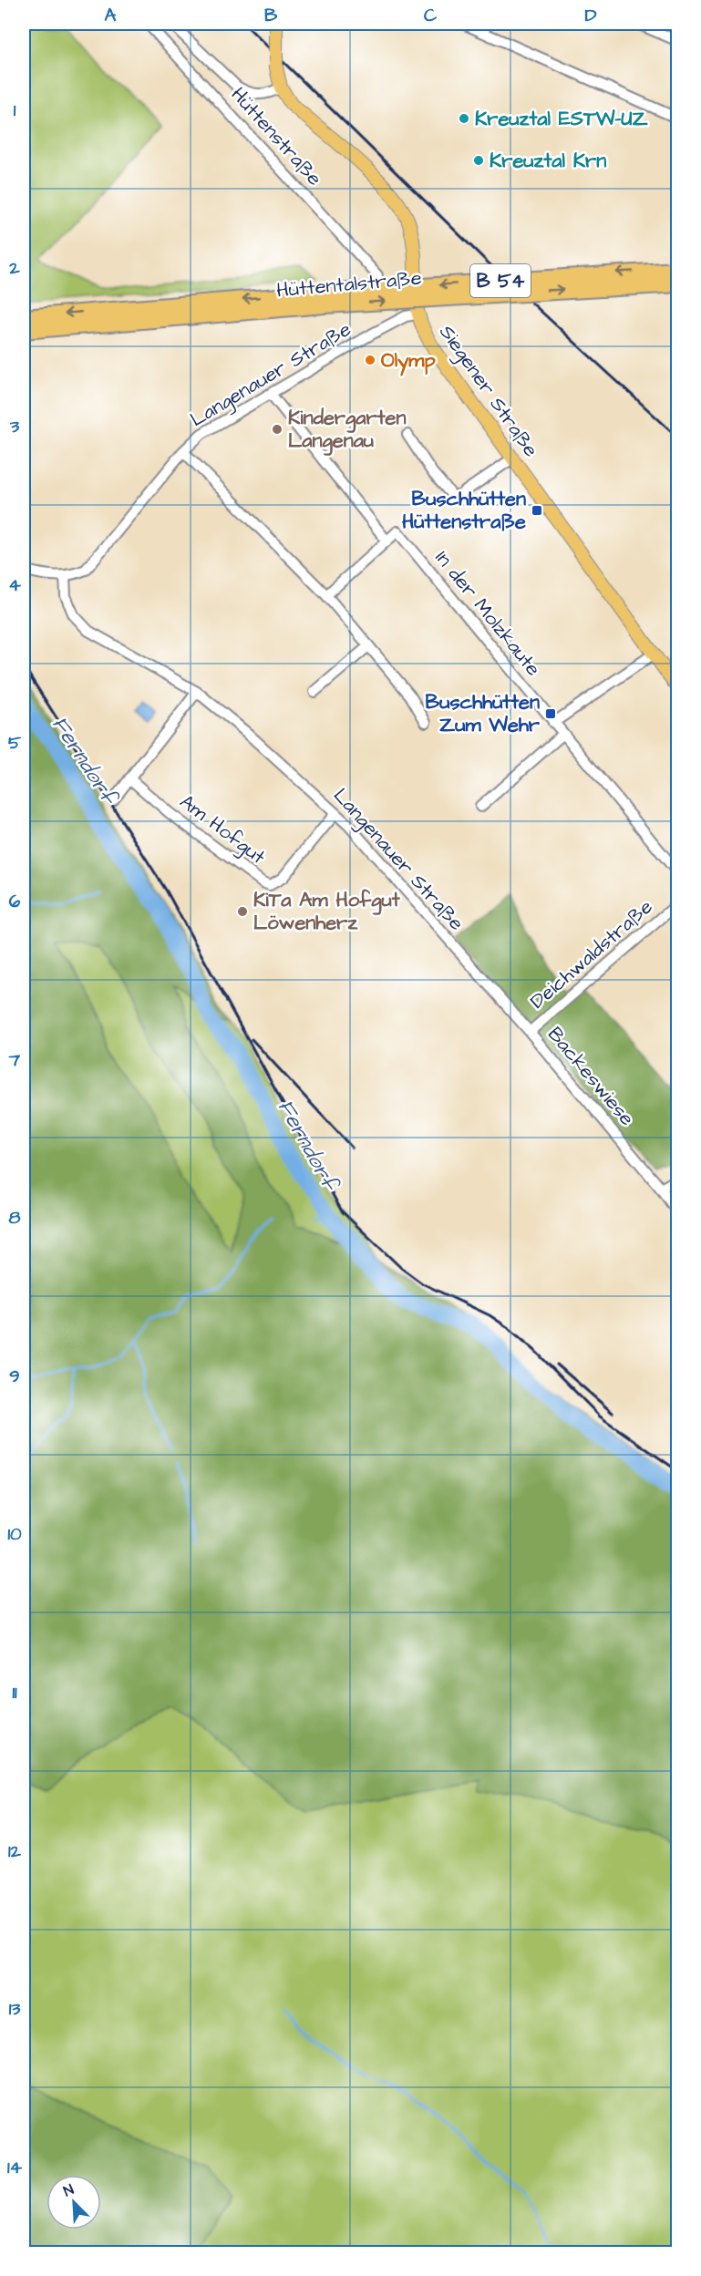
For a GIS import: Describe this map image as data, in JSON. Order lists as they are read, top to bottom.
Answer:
{
  "streets": {
    "highway": ["B 54", "Hüttentalstraße"],
    "main road": ["Siegener Straße"],
    "street": [
      "Hüttenstraße",
      "Langenauer Straße",
      "In der Molzkaute",
      "Am Hofgut",
      "Deichwaldstraße",
      "Backeswiese"
    ]
  },
  "crossings": [
    ["Hüttenstraße", "Siegener Straße"],
    ["Langenauer Straße", "Siegener Straße"],
    ["Langenauer Straße", "Am Hofgut"],
    ["Langenauer Straße", "Backeswiese"],
    ["Deichwaldstraße", "Backeswiese"]
  ],
  "water": ["Ferndorf"],
  "places": {
    "other": [
      "Kreuztal ESTW-UZ",
      "Kreuztal Krn",
      "Olymp",
      "Kindergarten Langenau",
      "KiTa Am Hofgut Löwenherz"
    ],
    "transit": ["Buschhütten Hüttenstraße", "Buschhütten Zum Wehr"]
  },
  "north": "top left",
  "grid": {
    "columns": [
      "A",
      "B",
      "C",
      "D"
    ],
    "rows": [
      "1",
      "2",
      "3",
      "4",
      "5",
      "6",
      "7",
      "8",
      "9",
      "10",
      "11",
      "12",
      "13",
      "14"
    ]
  }
}
